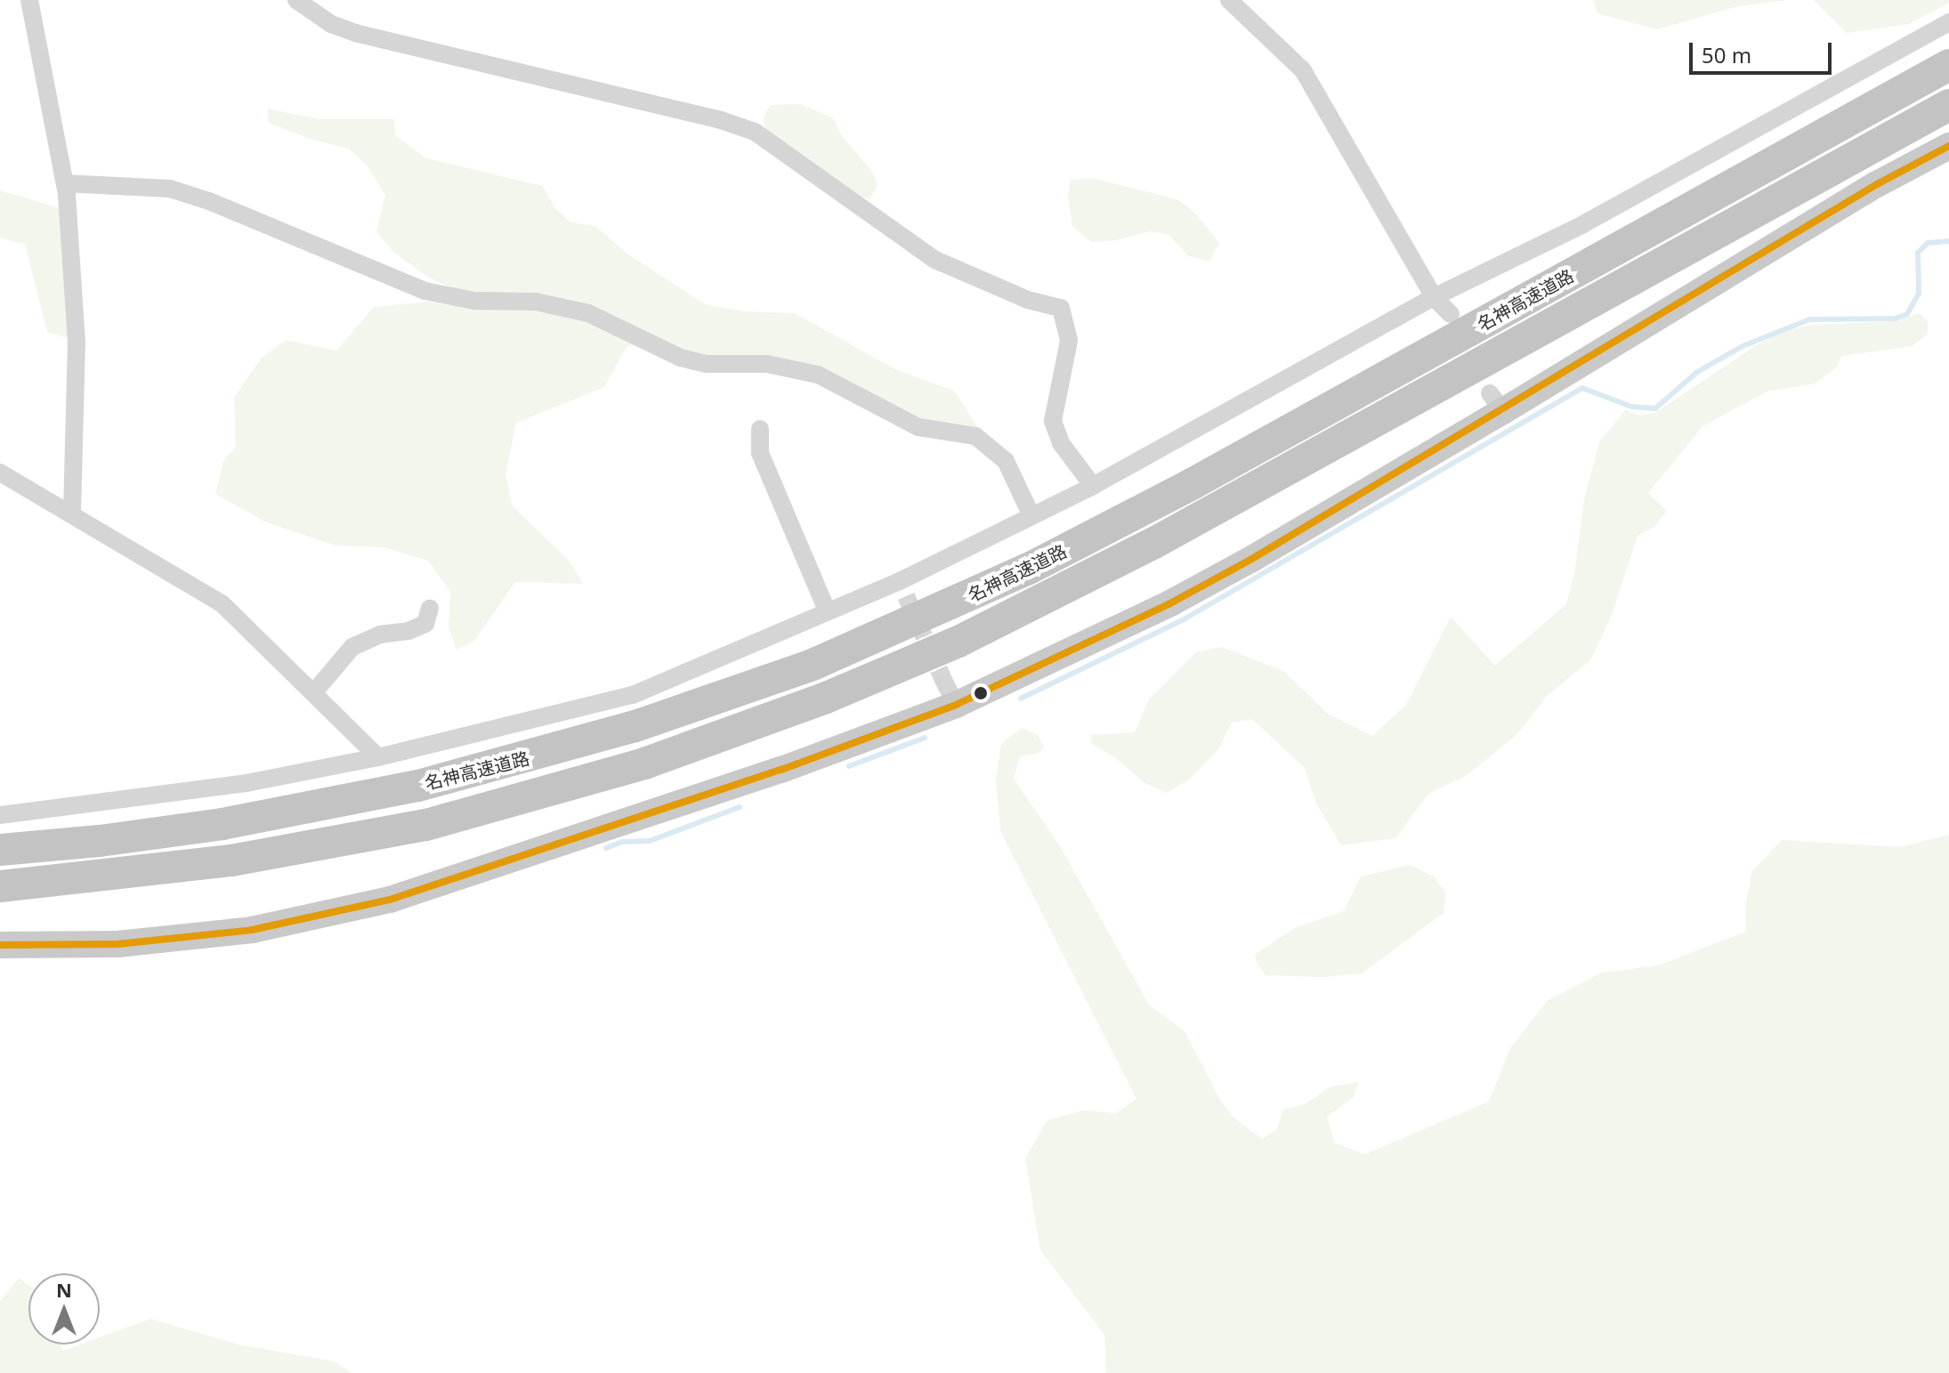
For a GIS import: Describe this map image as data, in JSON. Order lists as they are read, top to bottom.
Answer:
{
  "streets": {
    "highway": ["名神高速道路"]
  },
  "scale_bar": "50 m",
  "north": "top"
}
